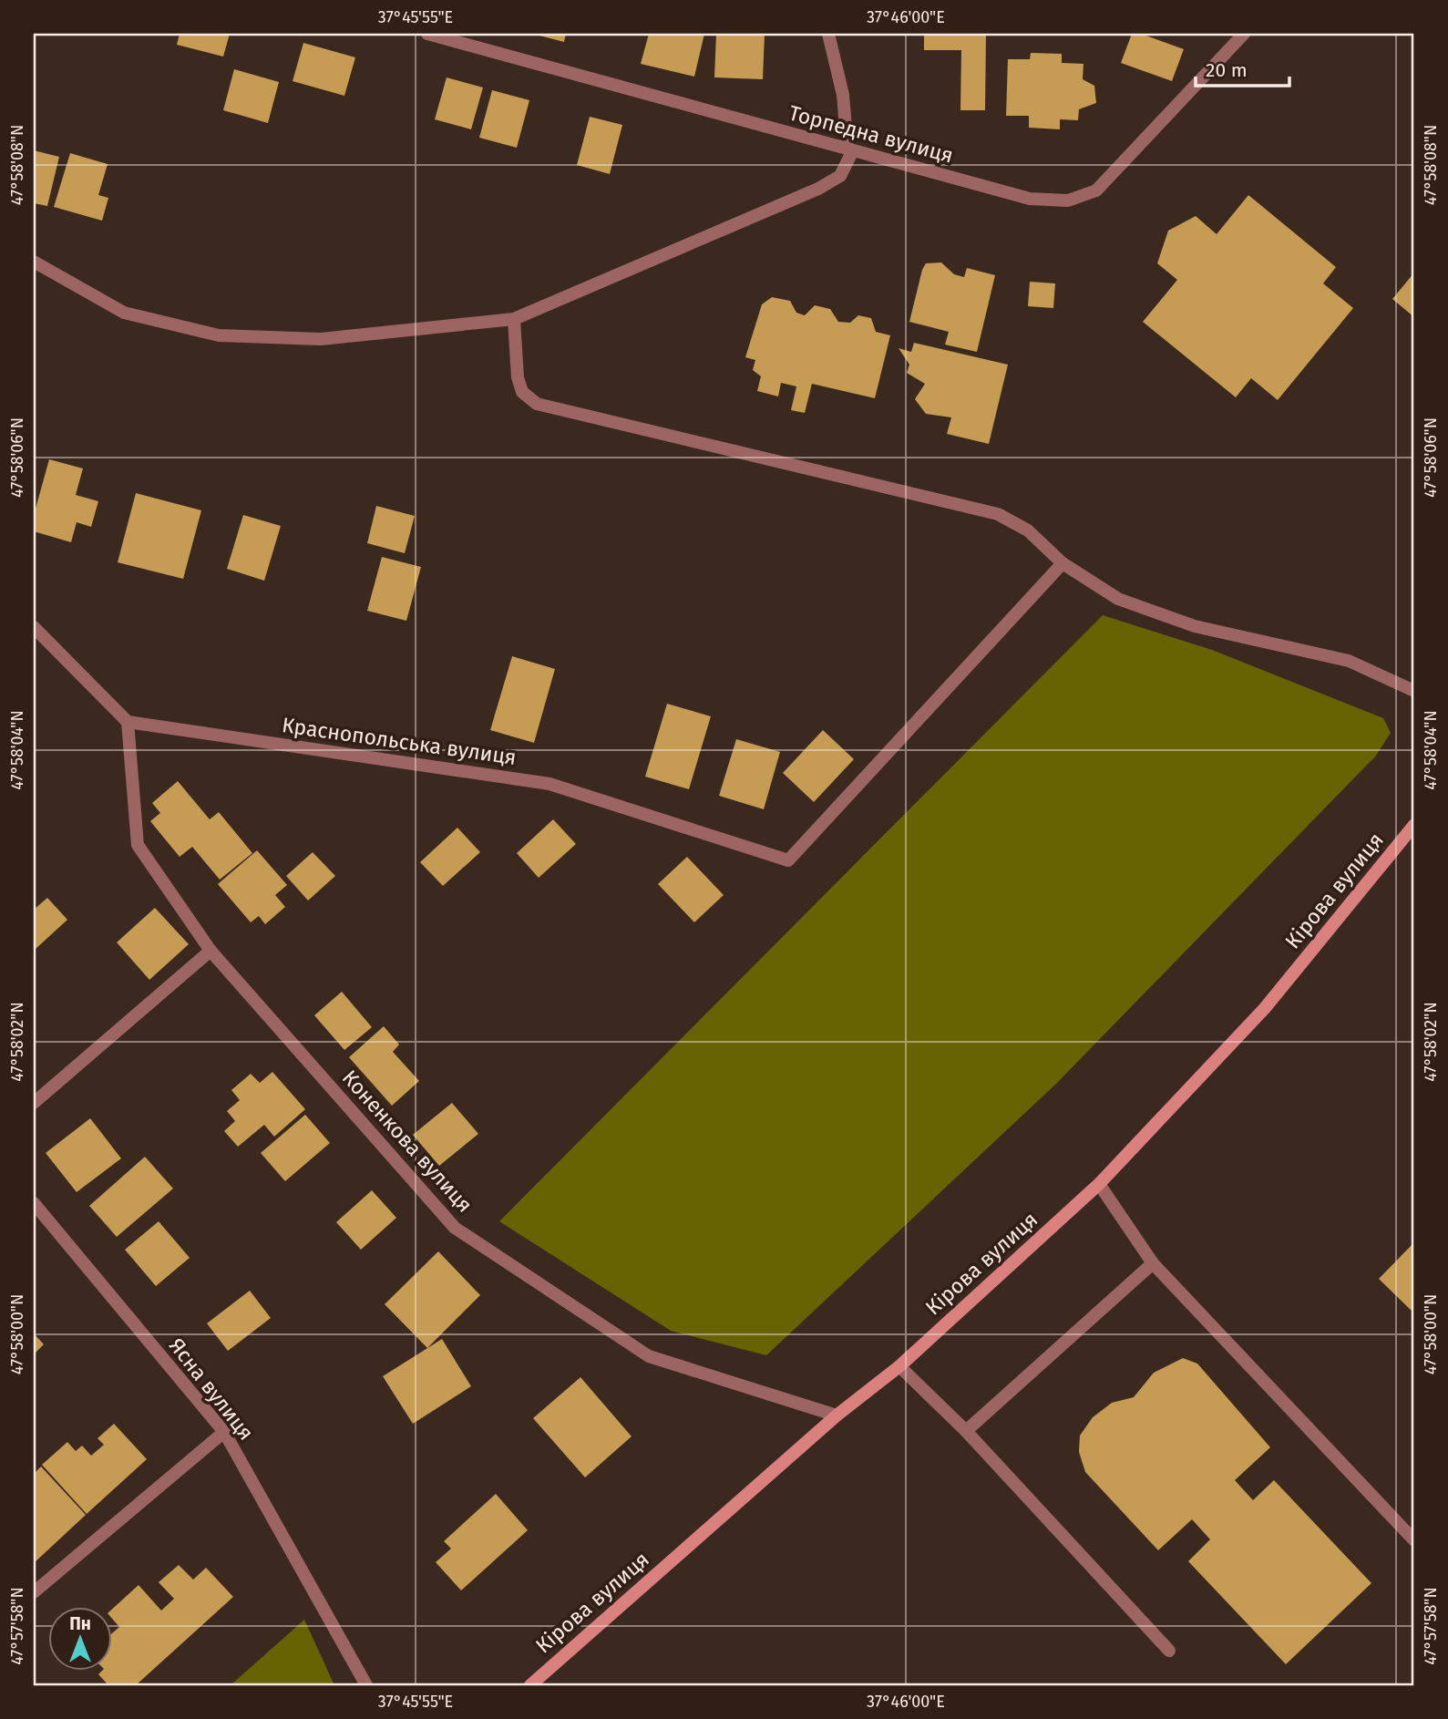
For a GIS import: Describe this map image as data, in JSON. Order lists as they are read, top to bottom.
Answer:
{
  "streets": {
    "main road": ["Кірова вулиця"],
    "street": [
      "Торпедна вулиця",
      "Краснопольська вулиця",
      "Коненкова вулиця",
      "Ясна вулиця"
    ]
  },
  "crossings": [
    ["Краснопольська вулиця", "Коненкова вулиця"],
    ["Кірова вулиця", "Коненкова вулиця"]
  ],
  "scale_bar": "20 m",
  "north": "top",
  "coordinates": [
    "37°45'55\"E",
    "37°46'00\"E",
    "47°58'08\"N",
    "47°58'06\"N",
    "47°58'04\"N",
    "47°58'02\"N",
    "47°58'00\"N",
    "47°57'58\"N"
  ]
}
